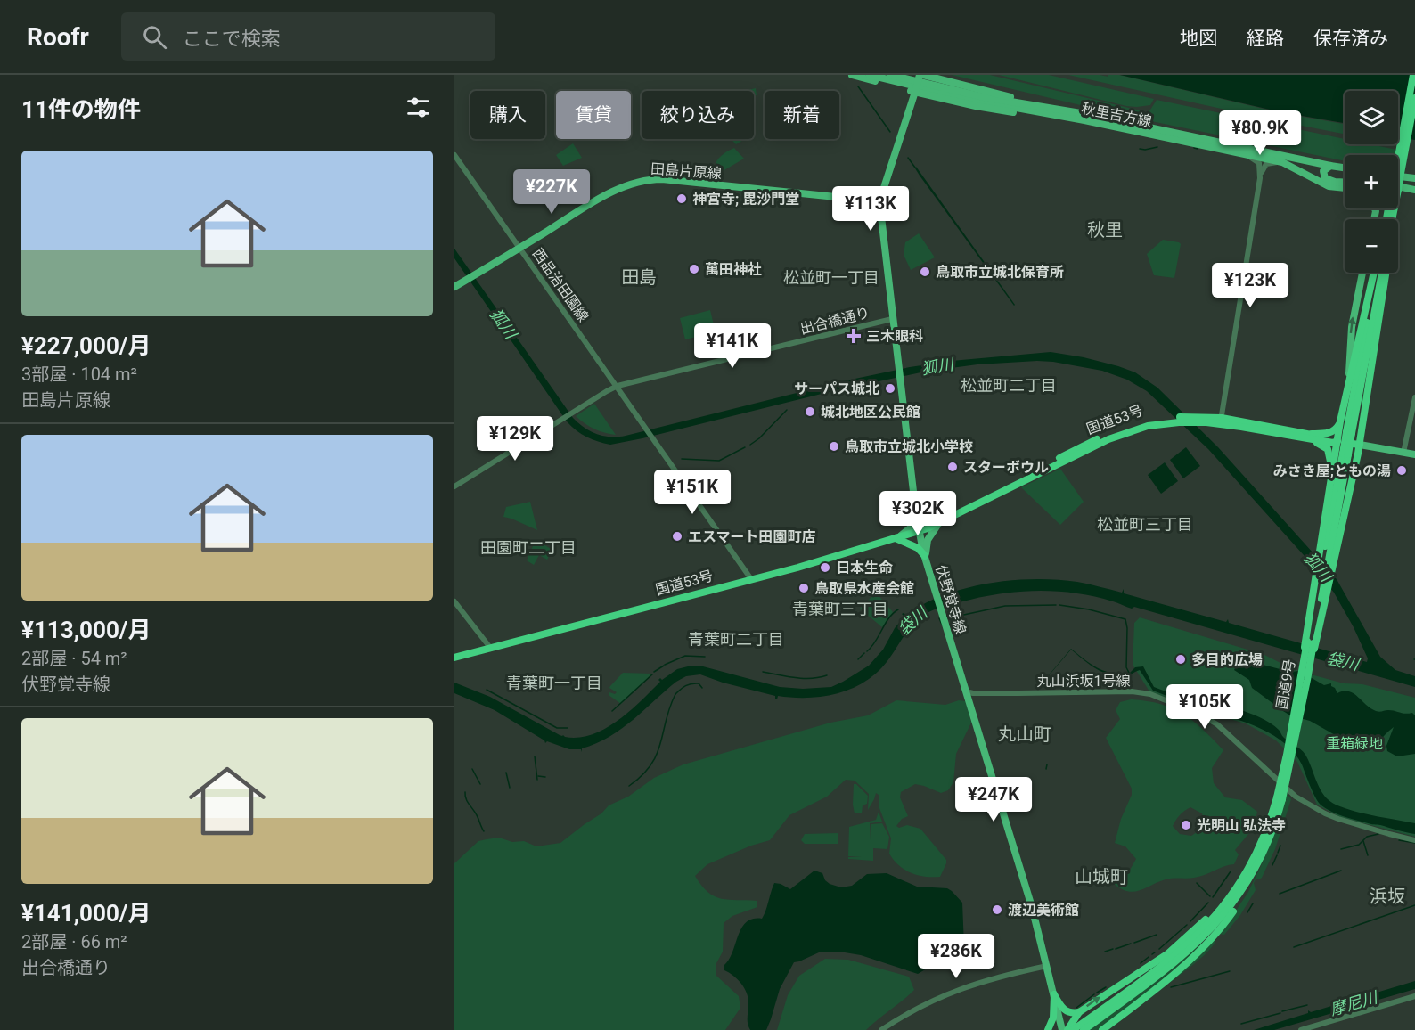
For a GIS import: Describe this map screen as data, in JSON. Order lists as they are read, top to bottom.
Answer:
{
  "streets": {
    "highway": ["国道53号", "国道9号"],
    "main road": ["秋里吉方線", "田島片原線", "伏野覚寺線"],
    "street": ["西品治田園線", "出合橋通り", "丸山浜坂1号線"]
  },
  "crossings": [
    ["田島片原線", "西品治田園線"],
    ["田島片原線", "伏野覚寺線"],
    ["西品治田園線", "出合橋通り"],
    ["西品治田園線", "国道53号"],
    ["出合橋通り", "伏野覚寺線"],
    ["国道53号", "伏野覚寺線"],
    ["伏野覚寺線", "丸山浜坂1号線"]
  ],
  "districts": [
    "秋里",
    "田島",
    "松並町一丁目",
    "松並町二丁目",
    "松並町三丁目",
    "田園町二丁目",
    "青葉町三丁目",
    "青葉町二丁目",
    "青葉町一丁目",
    "丸山町",
    "山城町",
    "浜坂"
  ],
  "water": ["狐川", "袋川", "摩尼川"],
  "parks": ["重箱緑地"],
  "places": {
    "other": [
      "神宮寺; 毘沙門堂",
      "萬田神社",
      "鳥取市立城北保育所",
      "サーパス城北",
      "城北地区公民館",
      "鳥取市立城北小学校",
      "スターボウル",
      "みさき屋;ともの湯",
      "エスマート田園町店",
      "日本生命",
      "鳥取県水産会館",
      "多目的広場",
      "光明山 弘法寺",
      "渡辺美術館"
    ],
    "health": ["三木眼科"]
  },
  "page": {
    "header": "Roofr",
    "search": "ここで検索",
    "nav": ["地図", "経路", "保存済み"],
    "heading": "11件の物件",
    "map_buttons": ["+", "−"],
    "chip": [
      "購入",
      "賃貸",
      "絞り込み",
      "新着"
    ],
    "price": [
      "¥80.9K",
      "¥227K",
      "¥113K",
      "¥123K",
      "¥141K",
      "¥129K",
      "¥151K",
      "¥302K",
      "¥105K",
      "¥247K",
      "¥286K"
    ],
    "list": [
      {
        "name": "¥227,000/月",
        "note": "3部屋 · 104 m² · 田島片原線"
      },
      {
        "name": "¥113,000/月",
        "note": "2部屋 · 54 m² · 伏野覚寺線"
      },
      {
        "name": "¥141,000/月",
        "note": "2部屋 · 66 m² · 出合橋通り"
      }
    ]
  }
}
